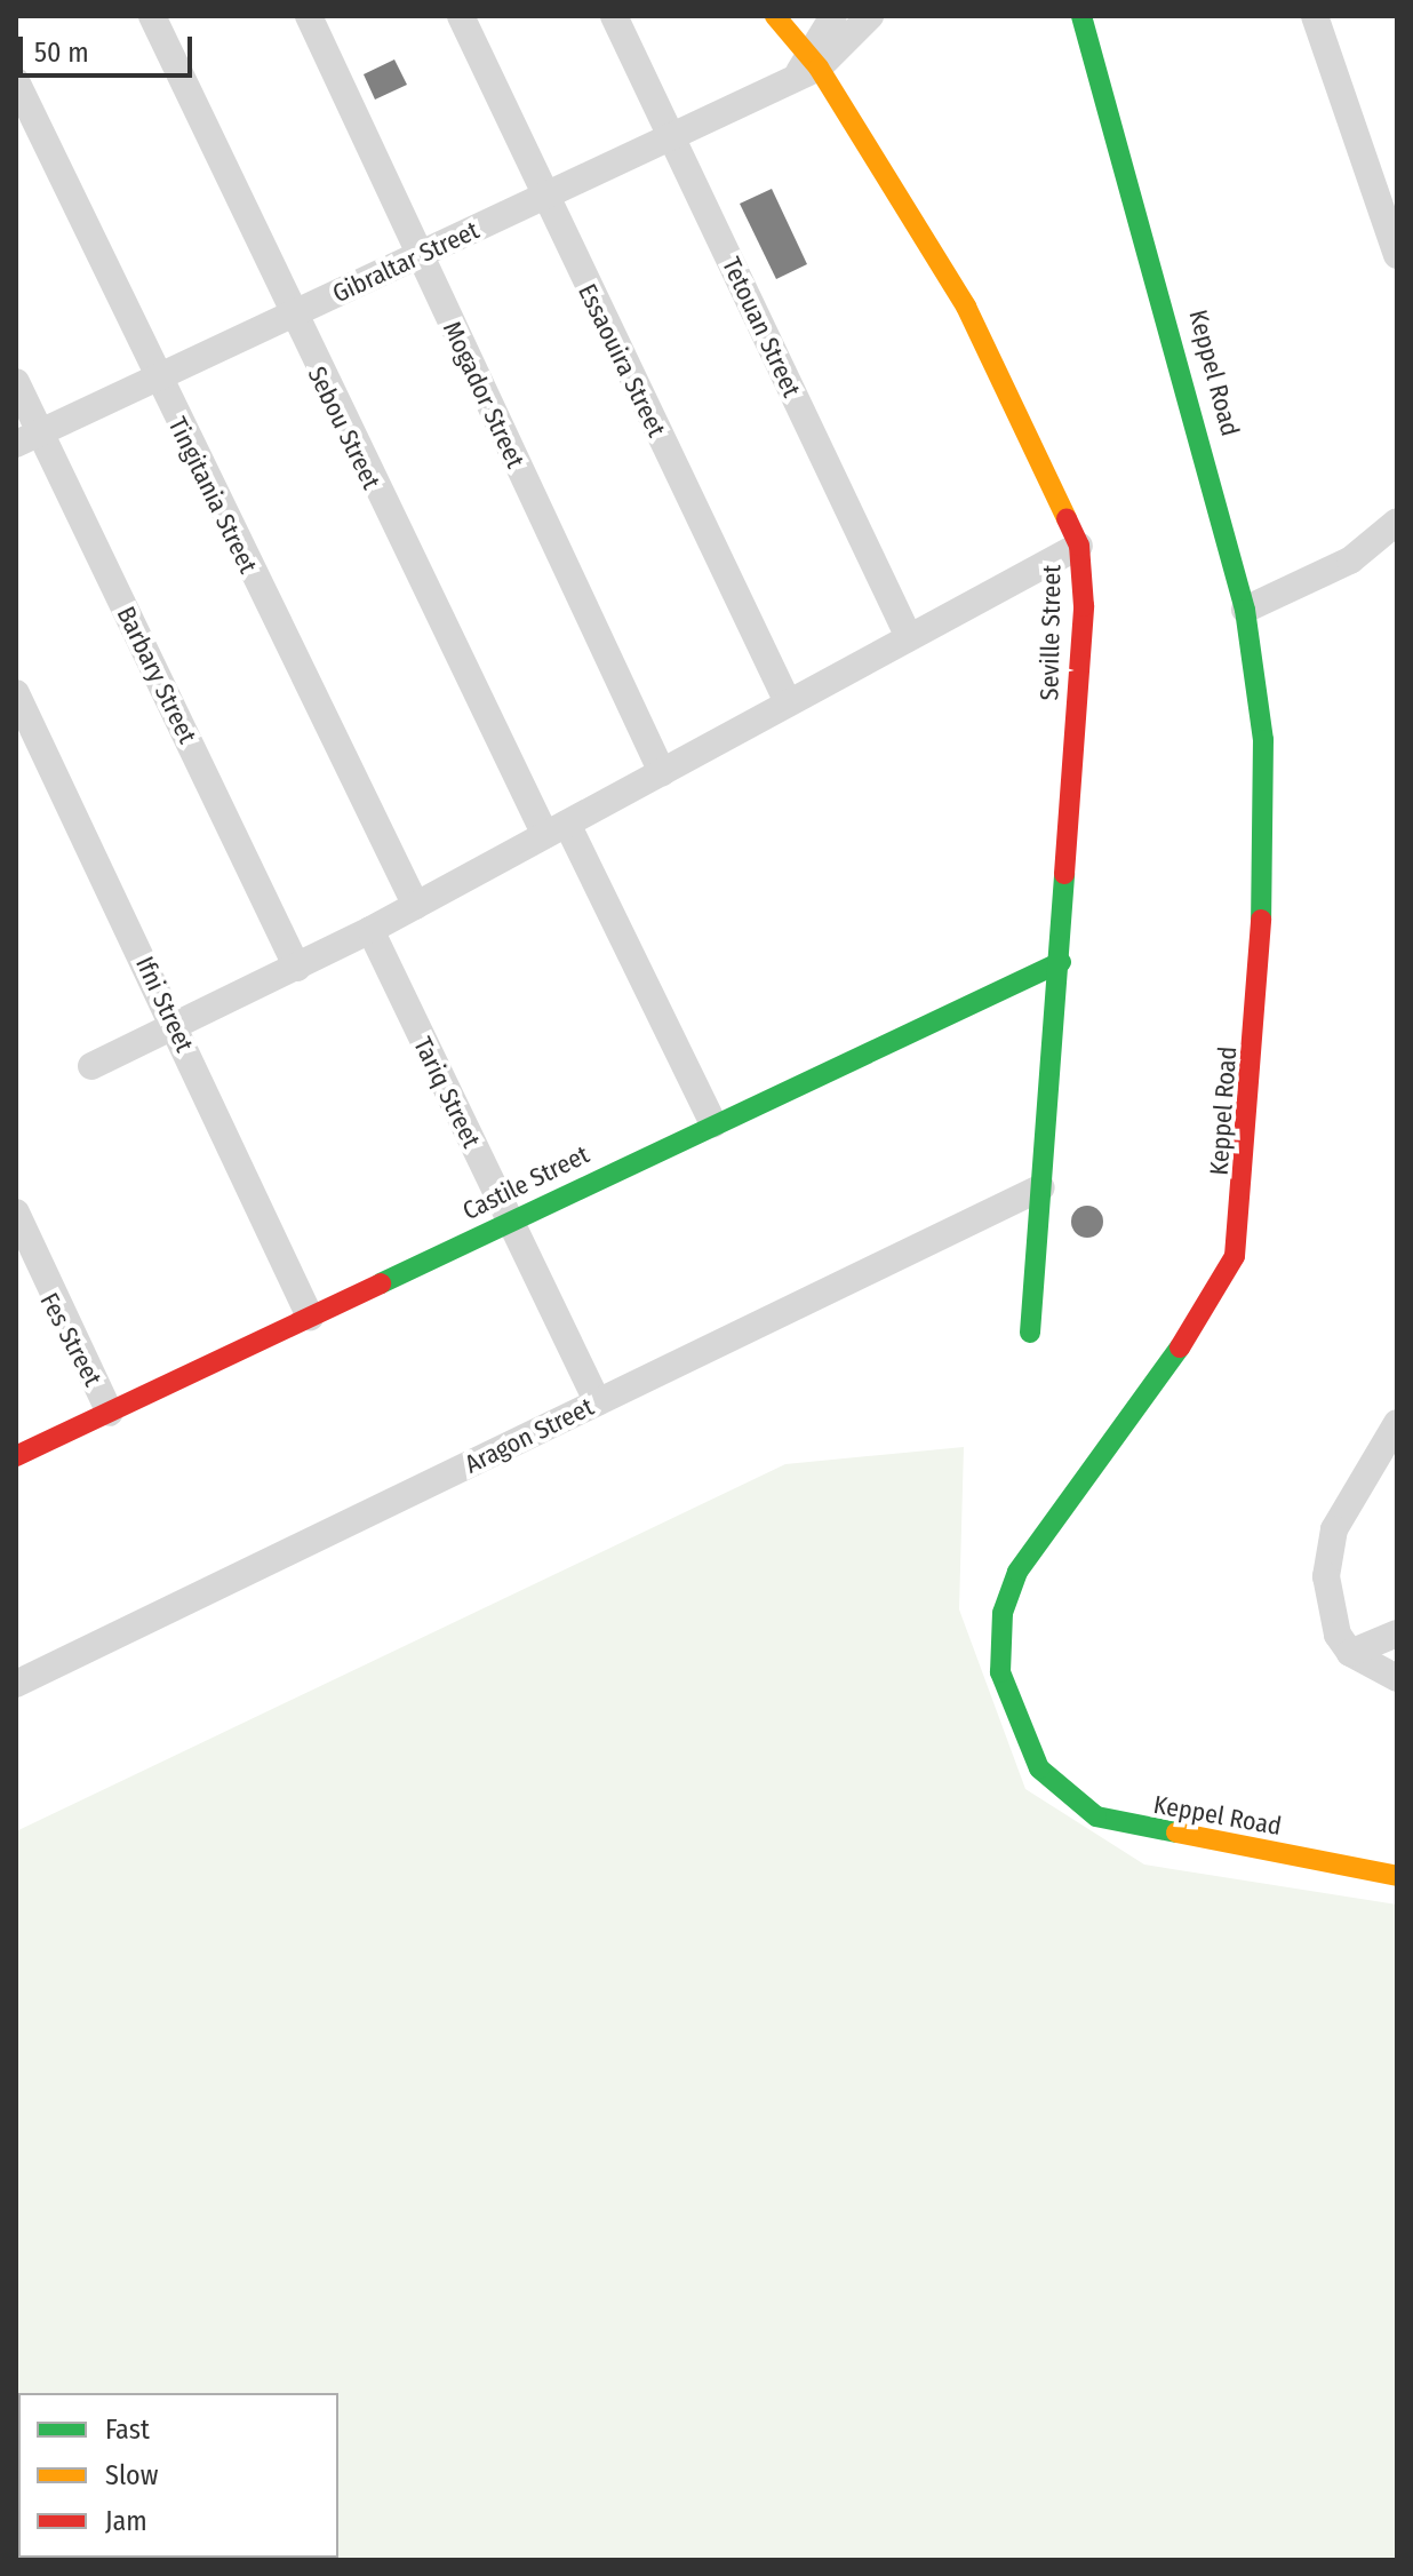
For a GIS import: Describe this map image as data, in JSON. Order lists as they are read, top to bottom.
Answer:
{
  "streets": {
    "street": [
      "Gibraltar Street",
      "Tetouan Street",
      "Essaouira Street",
      "Keppel Road",
      "Mogador Street",
      "Sebou Street",
      "Tingitania Street",
      "Seville Street",
      "Barbary Street",
      "Ifni Street",
      "Tariq Street",
      "Castile Street",
      "Fes Street",
      "Aragon Street"
    ]
  },
  "crossings": [
    ["Gibraltar Street", "Tetouan Street"],
    ["Gibraltar Street", "Essaouira Street"],
    ["Gibraltar Street", "Mogador Street"],
    ["Gibraltar Street", "Sebou Street"],
    ["Gibraltar Street", "Tingitania Street"],
    ["Gibraltar Street", "Seville Street"],
    ["Gibraltar Street", "Barbary Street"],
    ["Sebou Street", "Castile Street"],
    ["Seville Street", "Castile Street"],
    ["Seville Street", "Aragon Street"],
    ["Ifni Street", "Castile Street"],
    ["Tariq Street", "Castile Street"],
    ["Tariq Street", "Aragon Street"],
    ["Castile Street", "Fes Street"]
  ],
  "legend": ["Fast", "Slow", "Jam"],
  "scale_bar": "50 m"
}
